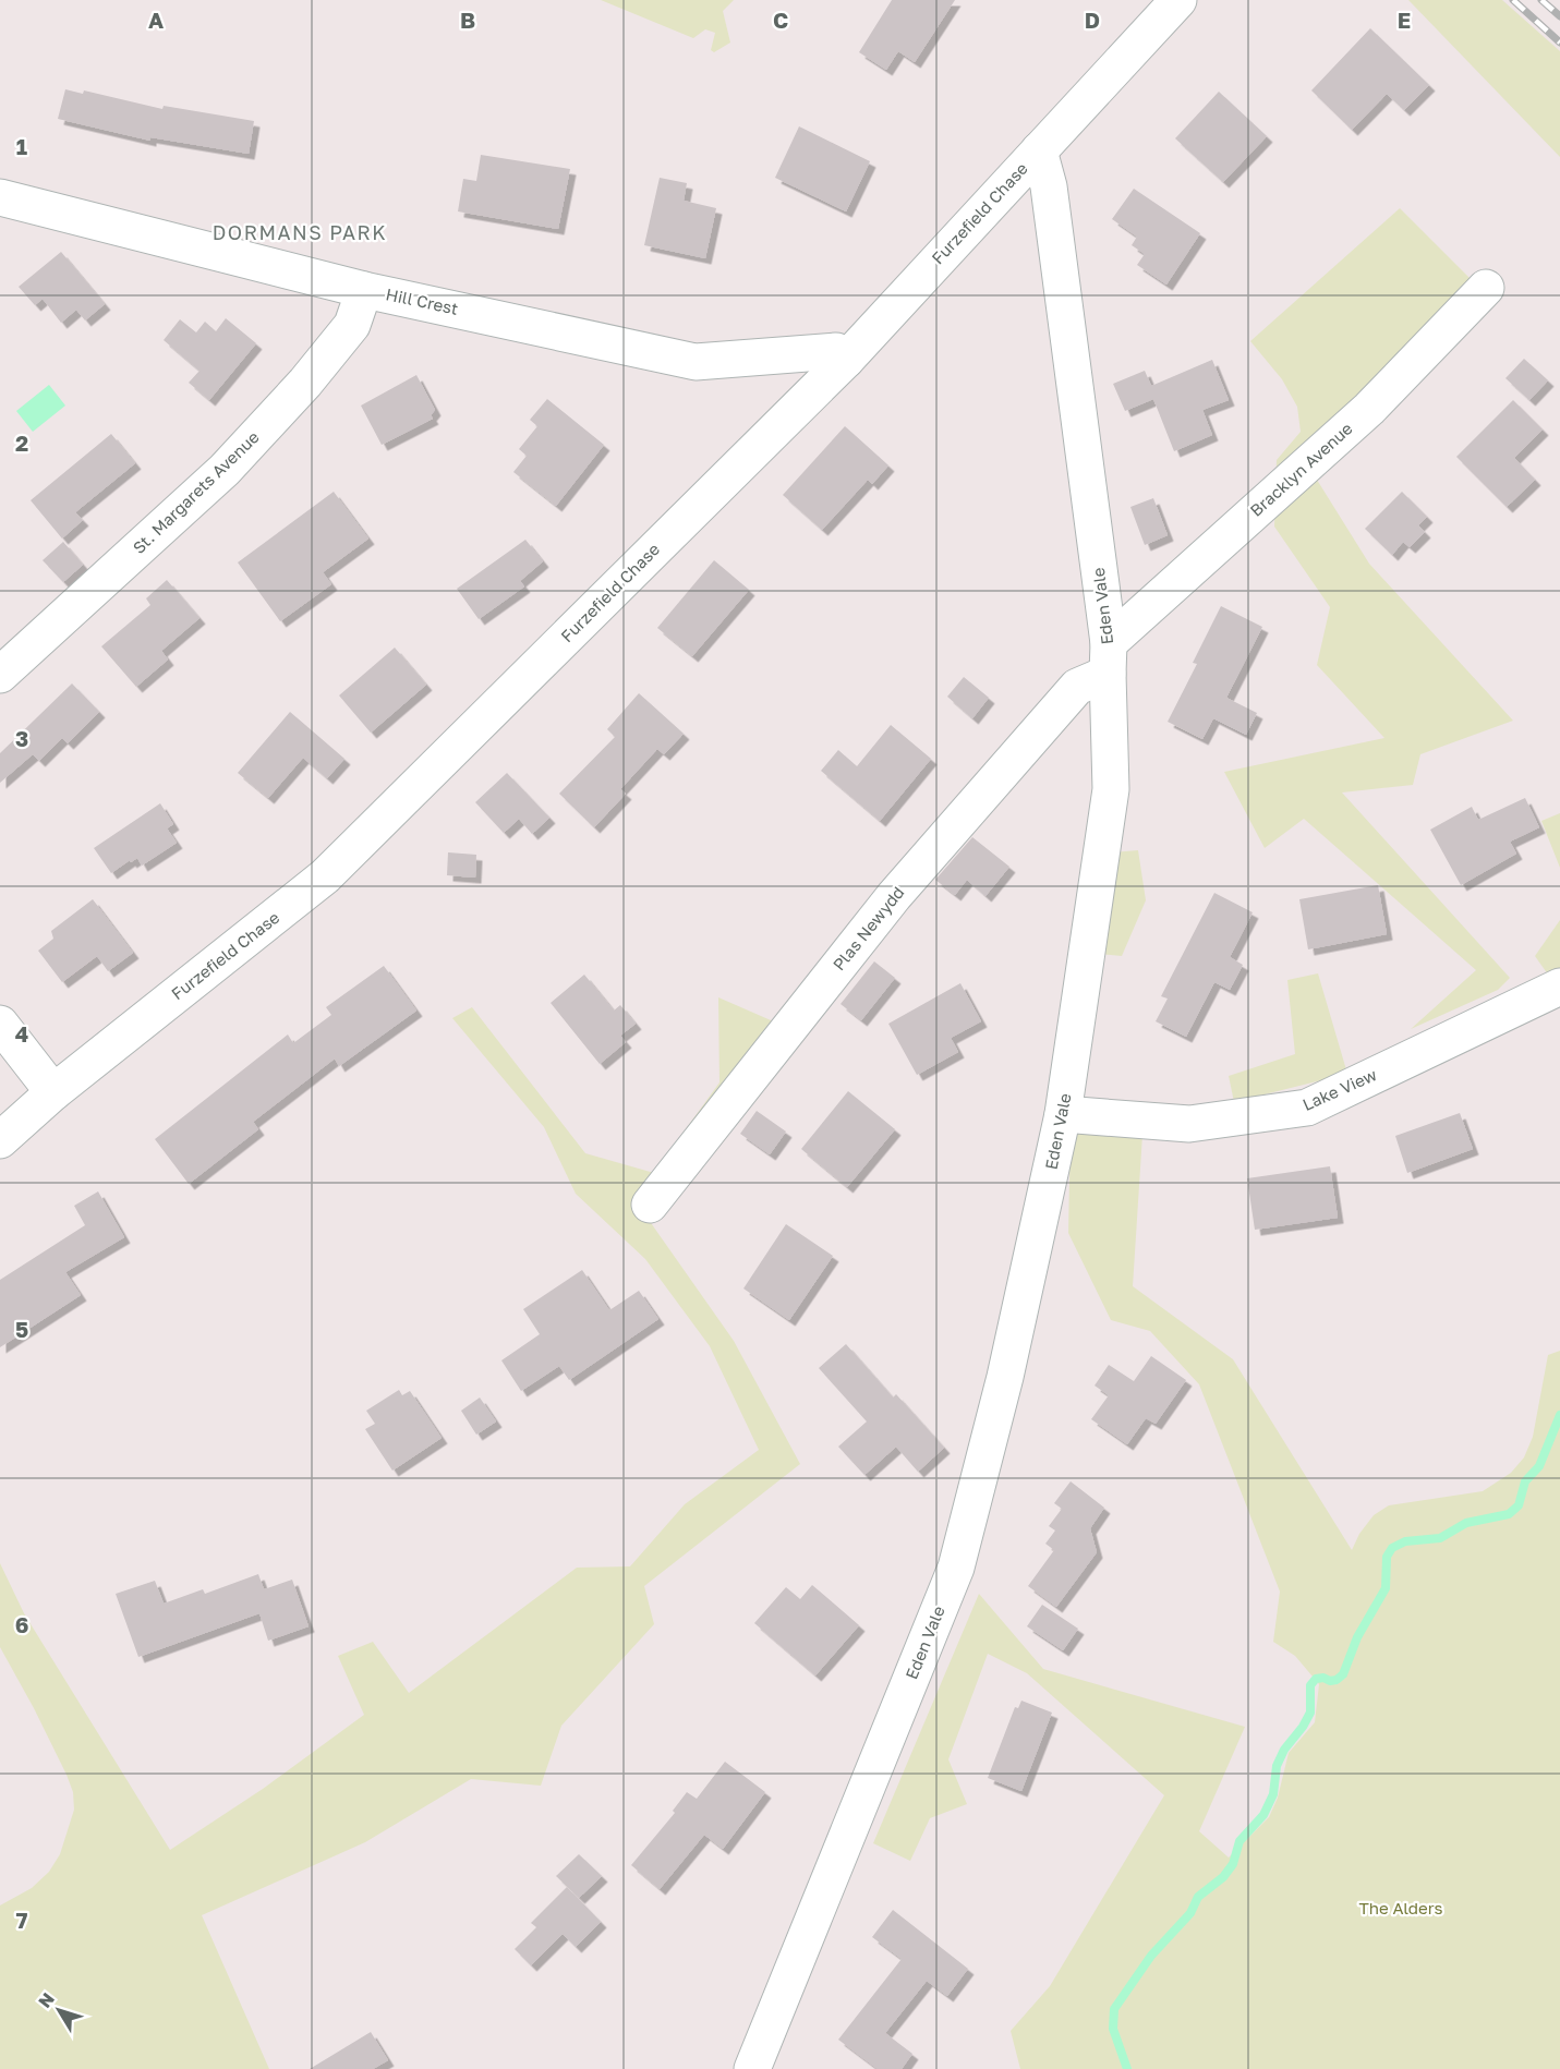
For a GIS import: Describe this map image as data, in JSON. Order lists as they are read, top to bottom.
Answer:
{
  "streets": {
    "street": [
      "Furzefield Chase",
      "Hill Crest",
      "Bracklyn Avenue",
      "St. Margarets Avenue",
      "Eden Vale",
      "Plas Newydd",
      "Lake View"
    ]
  },
  "crossings": [
    ["Furzefield Chase", "Hill Crest"],
    ["Furzefield Chase", "Eden Vale"],
    ["Hill Crest", "St. Margarets Avenue"],
    ["Bracklyn Avenue", "Eden Vale"],
    ["Bracklyn Avenue", "Plas Newydd"],
    ["Eden Vale", "Plas Newydd"],
    ["Eden Vale", "Lake View"]
  ],
  "districts": ["DORMANS PARK"],
  "parks": ["The Alders"],
  "north": "top left",
  "grid": {
    "columns": [
      "A",
      "B",
      "C",
      "D",
      "E"
    ],
    "rows": [
      "1",
      "2",
      "3",
      "4",
      "5",
      "6",
      "7"
    ]
  }
}
